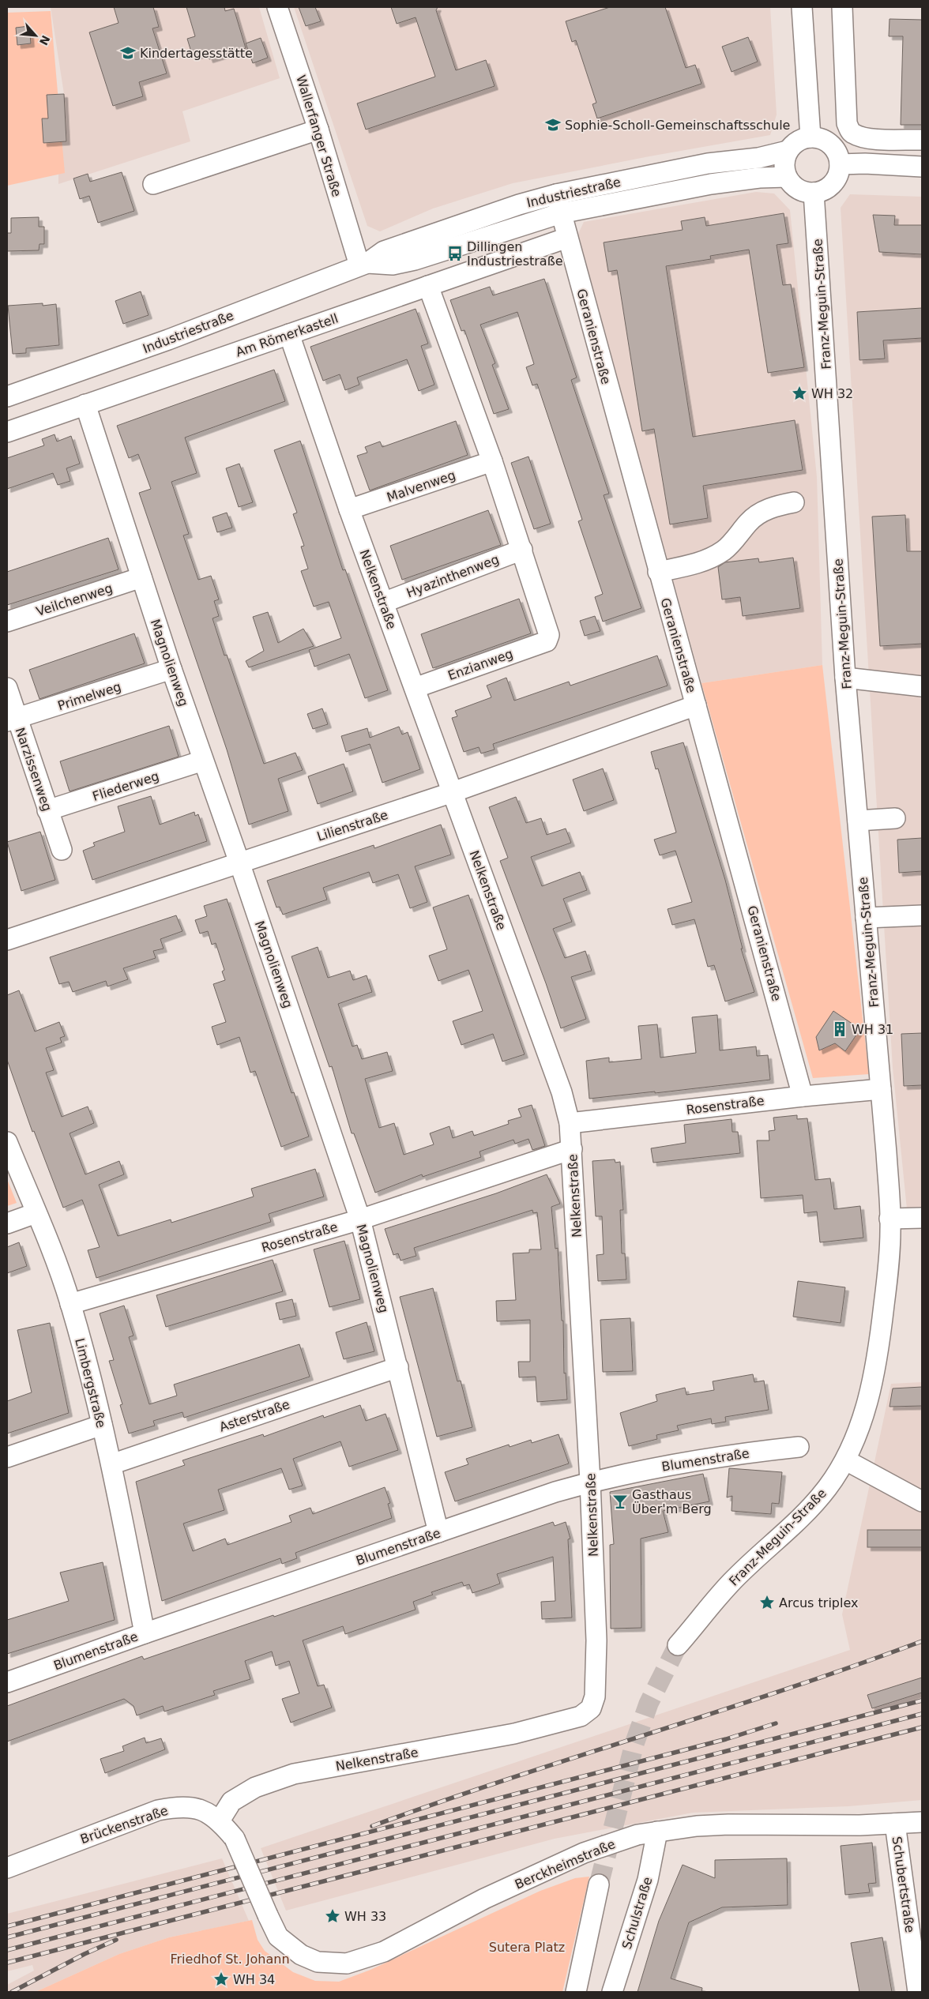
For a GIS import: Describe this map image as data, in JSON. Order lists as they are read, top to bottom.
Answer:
{
  "streets": {
    "street": [
      "Wallerfanger Straße",
      "Industriestraße",
      "Franz-Meguin-Straße",
      "Am Römerkastell",
      "Geranienstraße",
      "Malvenweg",
      "Hyazinthenweg",
      "Nelkenstraße",
      "Veilchenweg",
      "Magnolienweg",
      "Enzianweg",
      "Primelweg",
      "Narzissenweg",
      "Fliederweg",
      "Lilienstraße",
      "Rosenstraße",
      "Limbergstraße",
      "Asterstraße",
      "Blumenstraße",
      "Brückenstraße",
      "Berckheimstraße",
      "Schubertstraße",
      "Schulstraße"
    ]
  },
  "crossings": [
    ["Wallerfanger Straße", "Industriestraße"],
    ["Industriestraße", "Franz-Meguin-Straße"],
    ["Industriestraße", "Geranienstraße"],
    ["Franz-Meguin-Straße", "Rosenstraße"],
    ["Am Römerkastell", "Geranienstraße"],
    ["Am Römerkastell", "Nelkenstraße"],
    ["Am Römerkastell", "Magnolienweg"],
    ["Geranienstraße", "Lilienstraße"],
    ["Geranienstraße", "Rosenstraße"],
    ["Malvenweg", "Nelkenstraße"],
    ["Hyazinthenweg", "Nelkenstraße"],
    ["Hyazinthenweg", "Enzianweg"],
    ["Nelkenstraße", "Enzianweg"],
    ["Nelkenstraße", "Lilienstraße"],
    ["Nelkenstraße", "Rosenstraße"],
    ["Nelkenstraße", "Blumenstraße"],
    ["Nelkenstraße", "Brückenstraße"],
    ["Veilchenweg", "Magnolienweg"],
    ["Magnolienweg", "Primelweg"],
    ["Magnolienweg", "Fliederweg"],
    ["Magnolienweg", "Lilienstraße"],
    ["Magnolienweg", "Rosenstraße"],
    ["Magnolienweg", "Asterstraße"],
    ["Magnolienweg", "Blumenstraße"],
    ["Primelweg", "Narzissenweg"],
    ["Narzissenweg", "Fliederweg"],
    ["Rosenstraße", "Limbergstraße"],
    ["Limbergstraße", "Asterstraße"],
    ["Limbergstraße", "Blumenstraße"],
    ["Brückenstraße", "Berckheimstraße"],
    ["Berckheimstraße", "Schubertstraße"],
    ["Berckheimstraße", "Schulstraße"]
  ],
  "parks": ["Sutera Platz", "Friedhof St. Johann"],
  "places": {
    "school or university": ["Kindertagesstätte", "Sophie-Scholl-Gemeinschaftsschule"],
    "bus stop": ["Dillingen Industriestraße"],
    "place": [
      "WH 32",
      "Arcus triplex",
      "WH 33",
      "WH 34"
    ],
    "building": ["WH 31"],
    "bar": ["Gasthaus Über'm Berg"]
  },
  "north": "bottom right"
}
